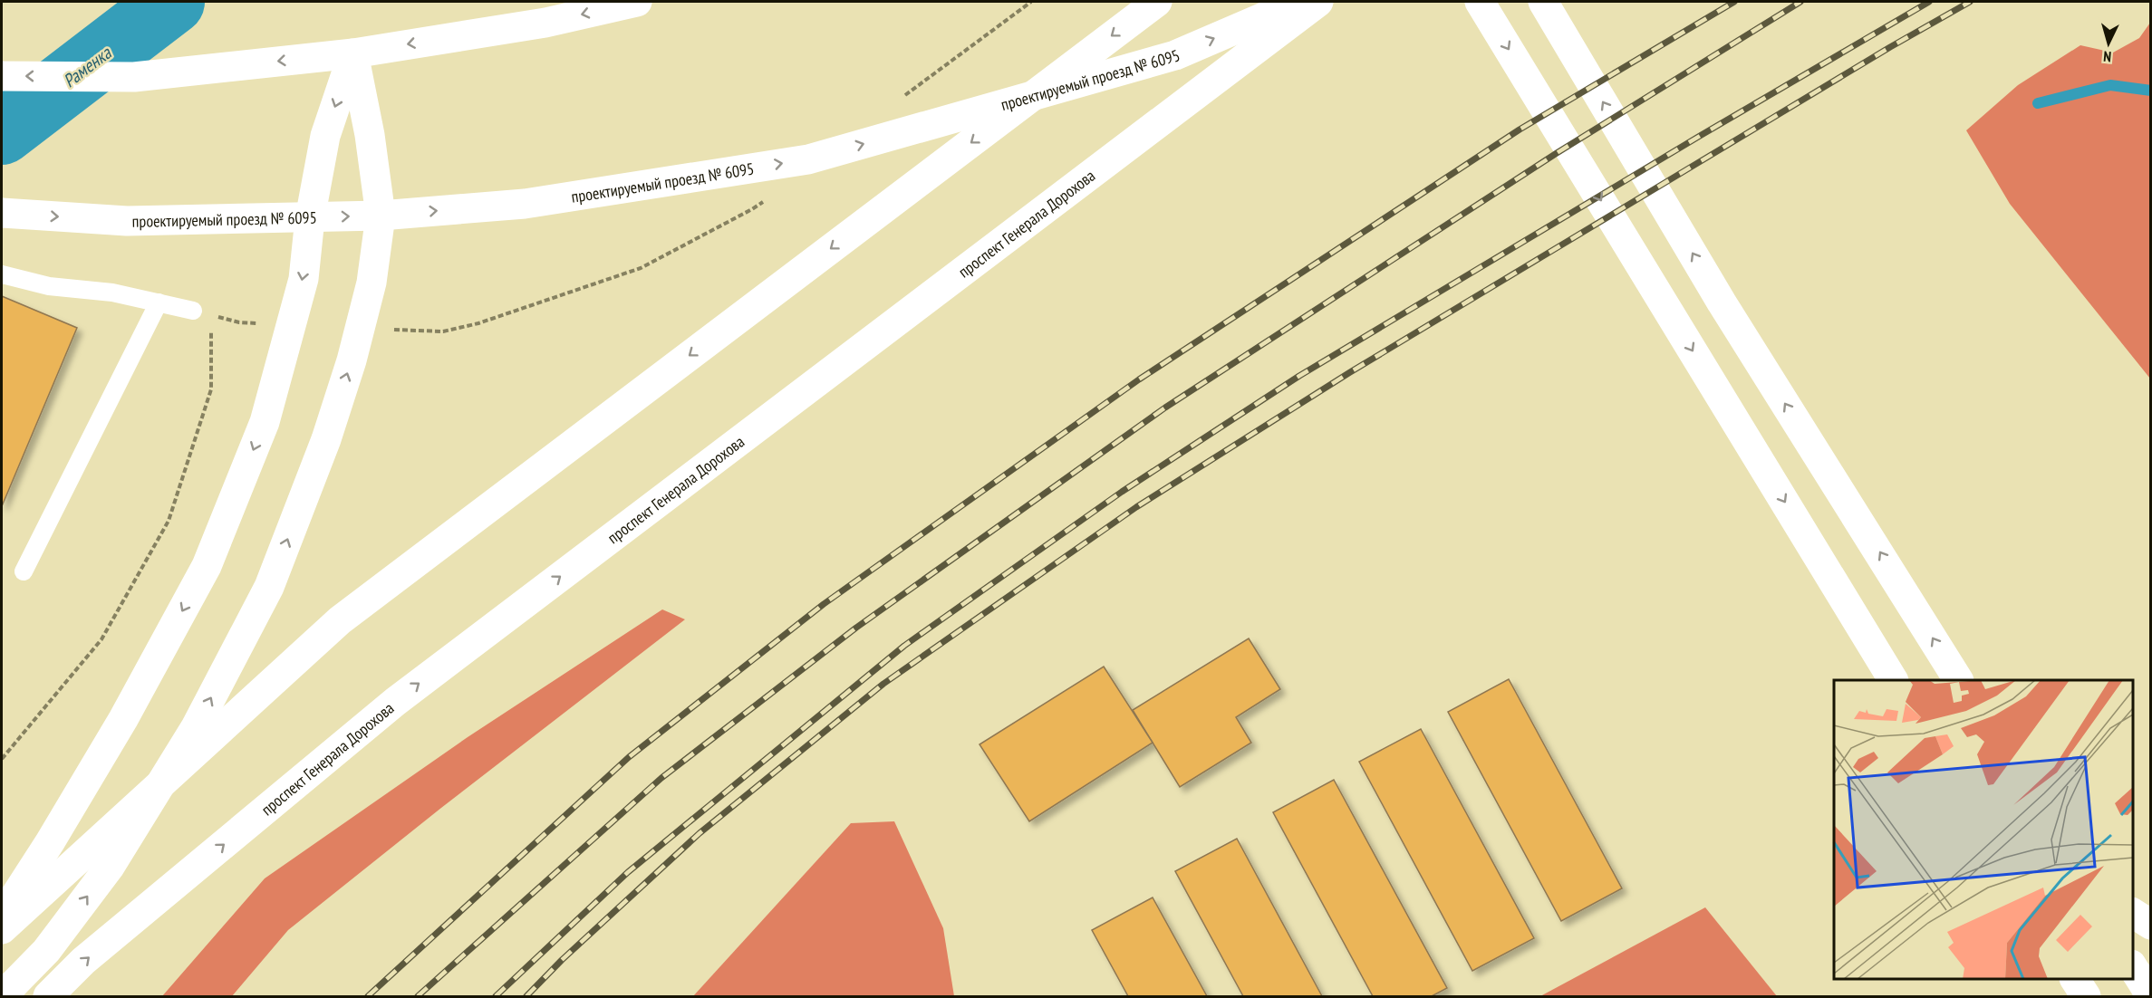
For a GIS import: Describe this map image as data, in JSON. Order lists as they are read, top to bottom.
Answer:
{
  "streets": {
    "main road": ["проектируемый проезд № 6095", "проспект Генерала Дорохова"]
  },
  "water": ["Раменка"],
  "north": "bottom"
}
